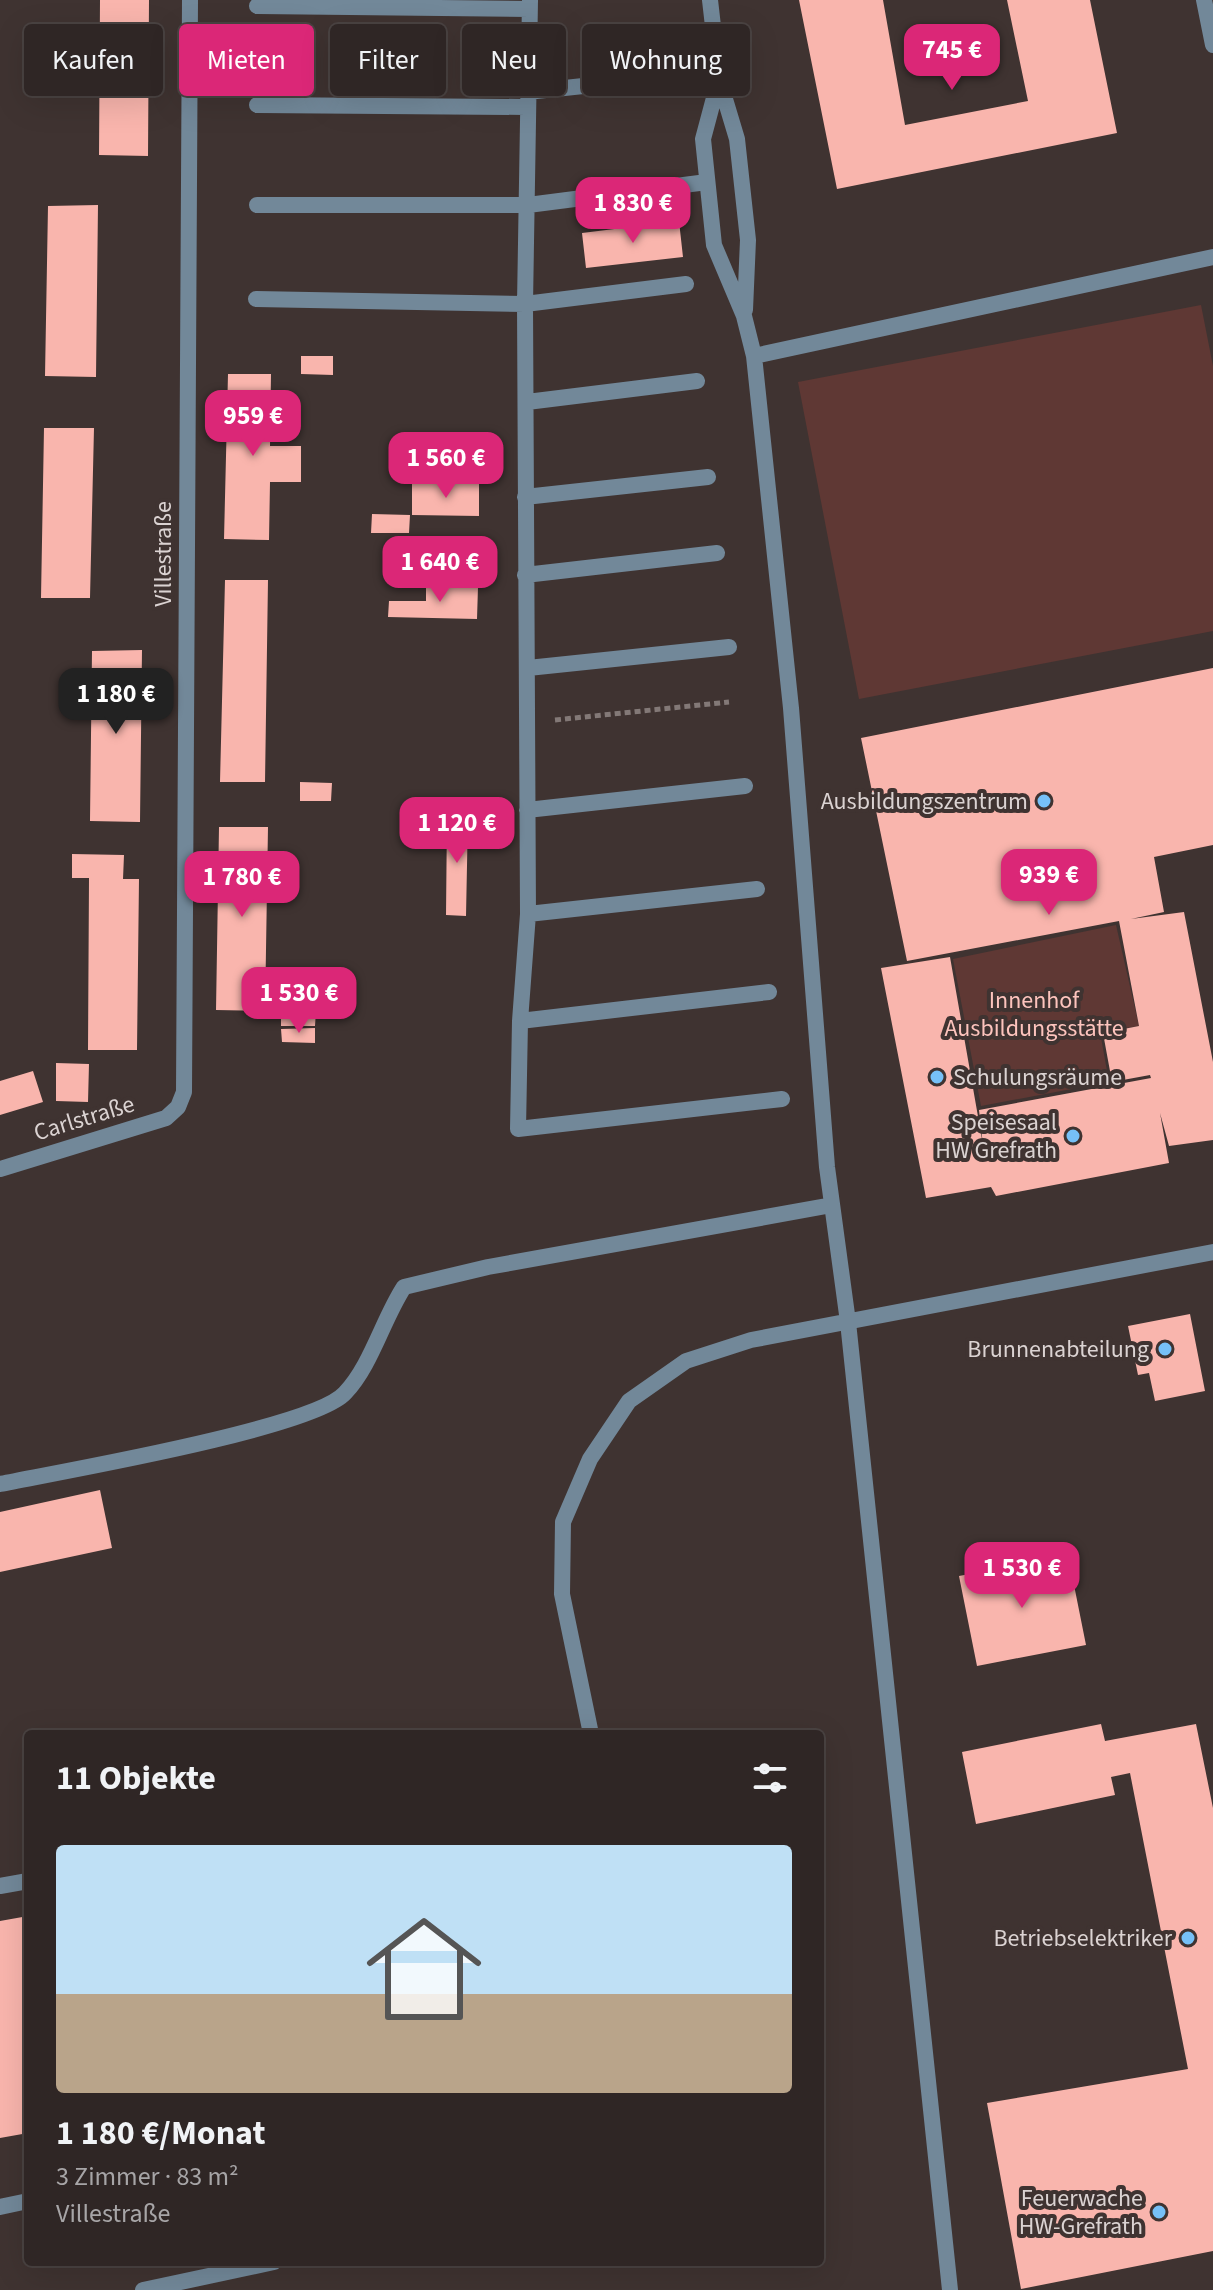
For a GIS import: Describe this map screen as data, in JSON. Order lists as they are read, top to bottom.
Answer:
{
  "streets": {
    "street": ["Villestraße", "Carlstraße"]
  },
  "crossings": [
    ["Villestraße", "Carlstraße"]
  ],
  "parks": ["Innenhof Ausbildungsstätte"],
  "places": [
    "Ausbildungszentrum",
    "Schulungsräume",
    "Speisesaal HW Grefrath",
    "Brunnenabteilung",
    "Betriebselektriker",
    "Feuerwache HW-Grefrath"
  ],
  "page": {
    "price": [
      "745 €",
      "1 830 €",
      "959 €",
      "1 560 €",
      "1 640 €",
      "1 180 €",
      "1 120 €",
      "939 €",
      "1 780 €",
      "1 530 €",
      "1 530 €"
    ],
    "chip": [
      "Kaufen",
      "Mieten",
      "Filter",
      "Neu",
      "Wohnung"
    ],
    "heading": "11 Objekte",
    "list": [
      {
        "name": "1 180 €/Monat",
        "note": "3 Zimmer · 83 m² · Villestraße"
      }
    ]
  }
}
